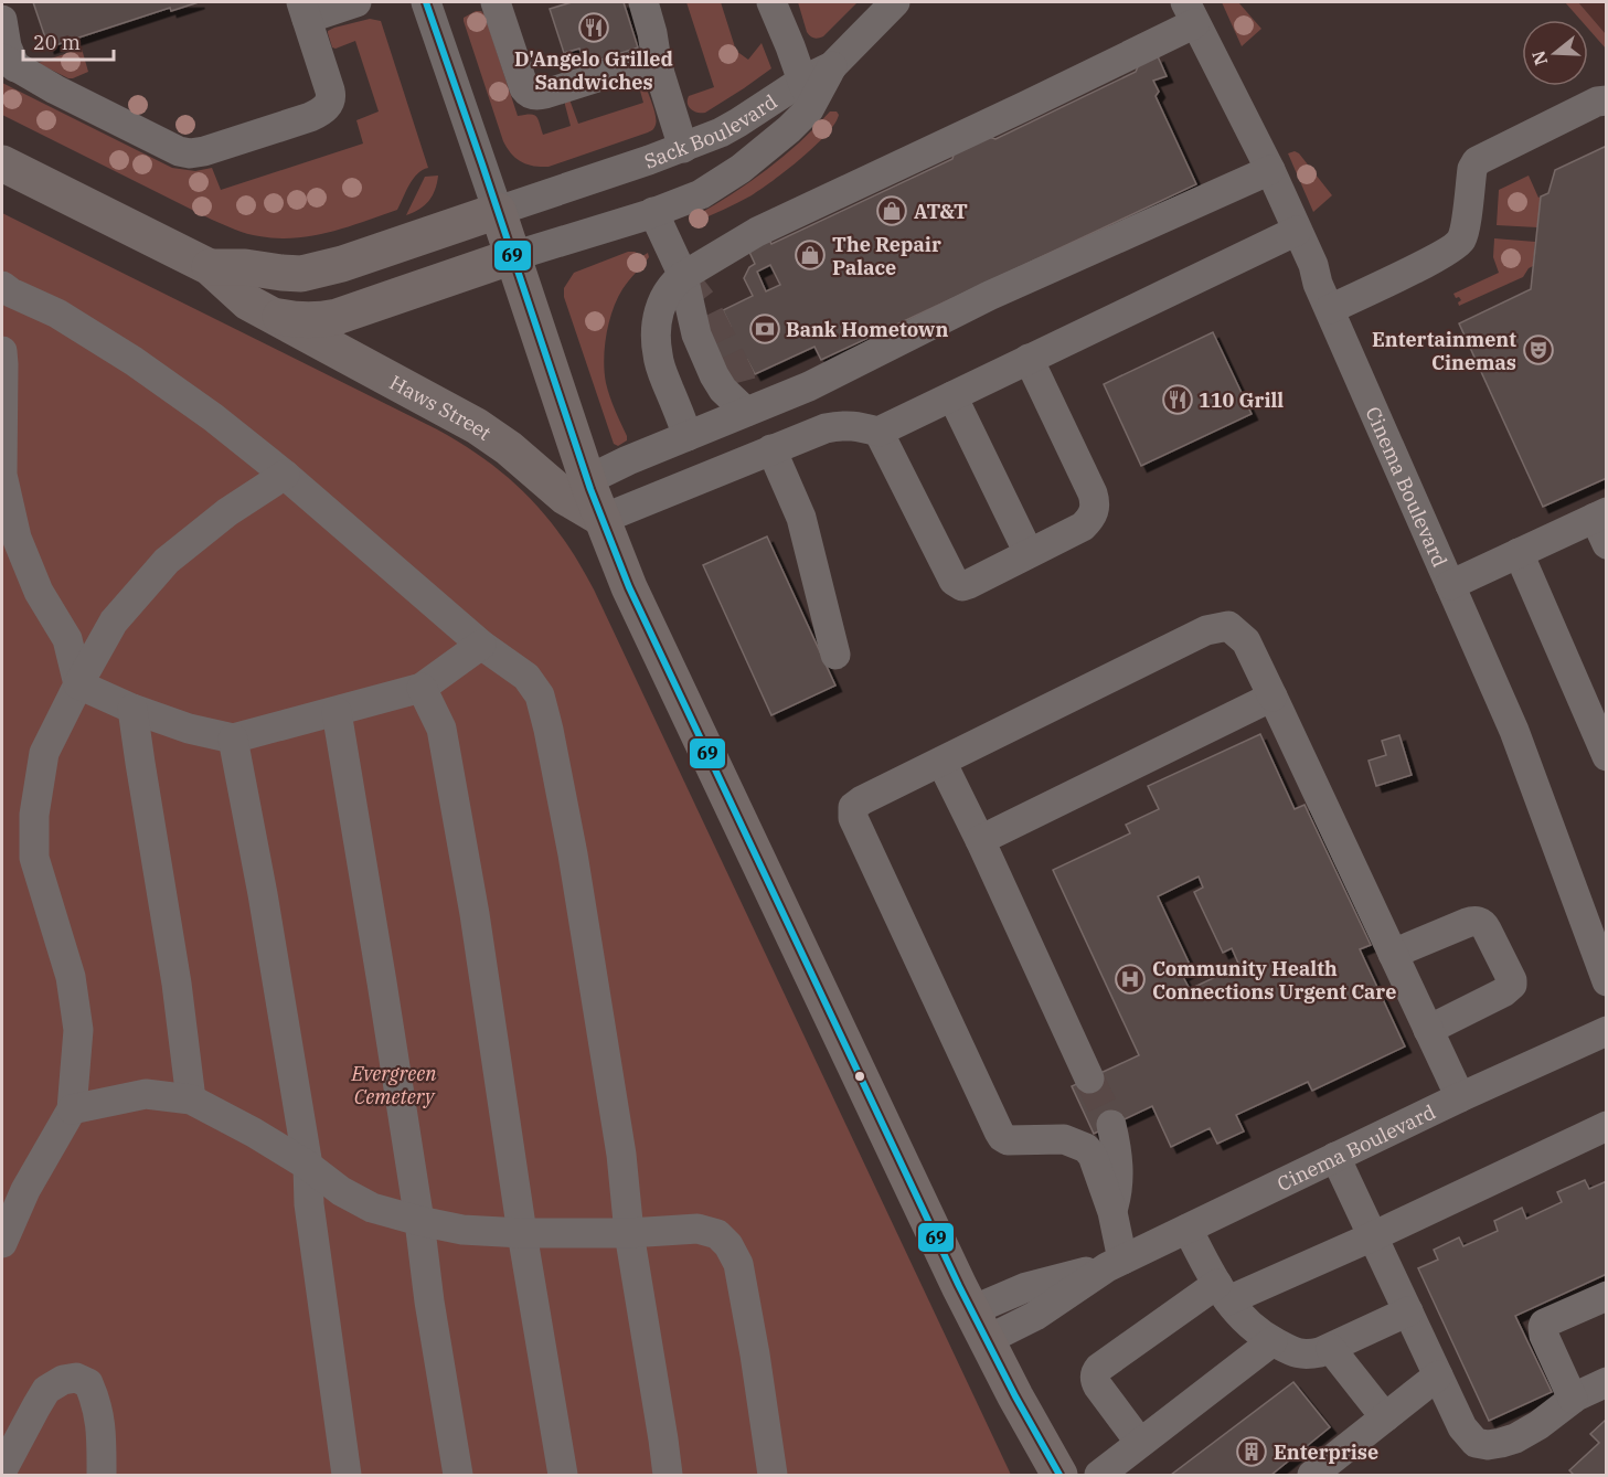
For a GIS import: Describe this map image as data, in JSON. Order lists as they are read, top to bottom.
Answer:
{
  "streets": {
    "main road": ["Haws Street"],
    "street": ["Sack Boulevard", "Cinema Boulevard"]
  },
  "crossings": [
    ["Sack Boulevard", "Haws Street"]
  ],
  "parks": ["Evergreen Cemetery"],
  "places": {
    "restaurant": ["D'Angelo Grilled Sandwiches", "110 Grill"],
    "shop": ["AT&T", "The Repair Palace"],
    "bank": ["Bank Hometown"],
    "theatre": ["Entertainment Cinemas"],
    "hospital": ["Community Health Connections Urgent Care"],
    "building": ["Enterprise"]
  },
  "lines": ["transit line 69"],
  "scale_bar": "20 m",
  "north": "left"
}
